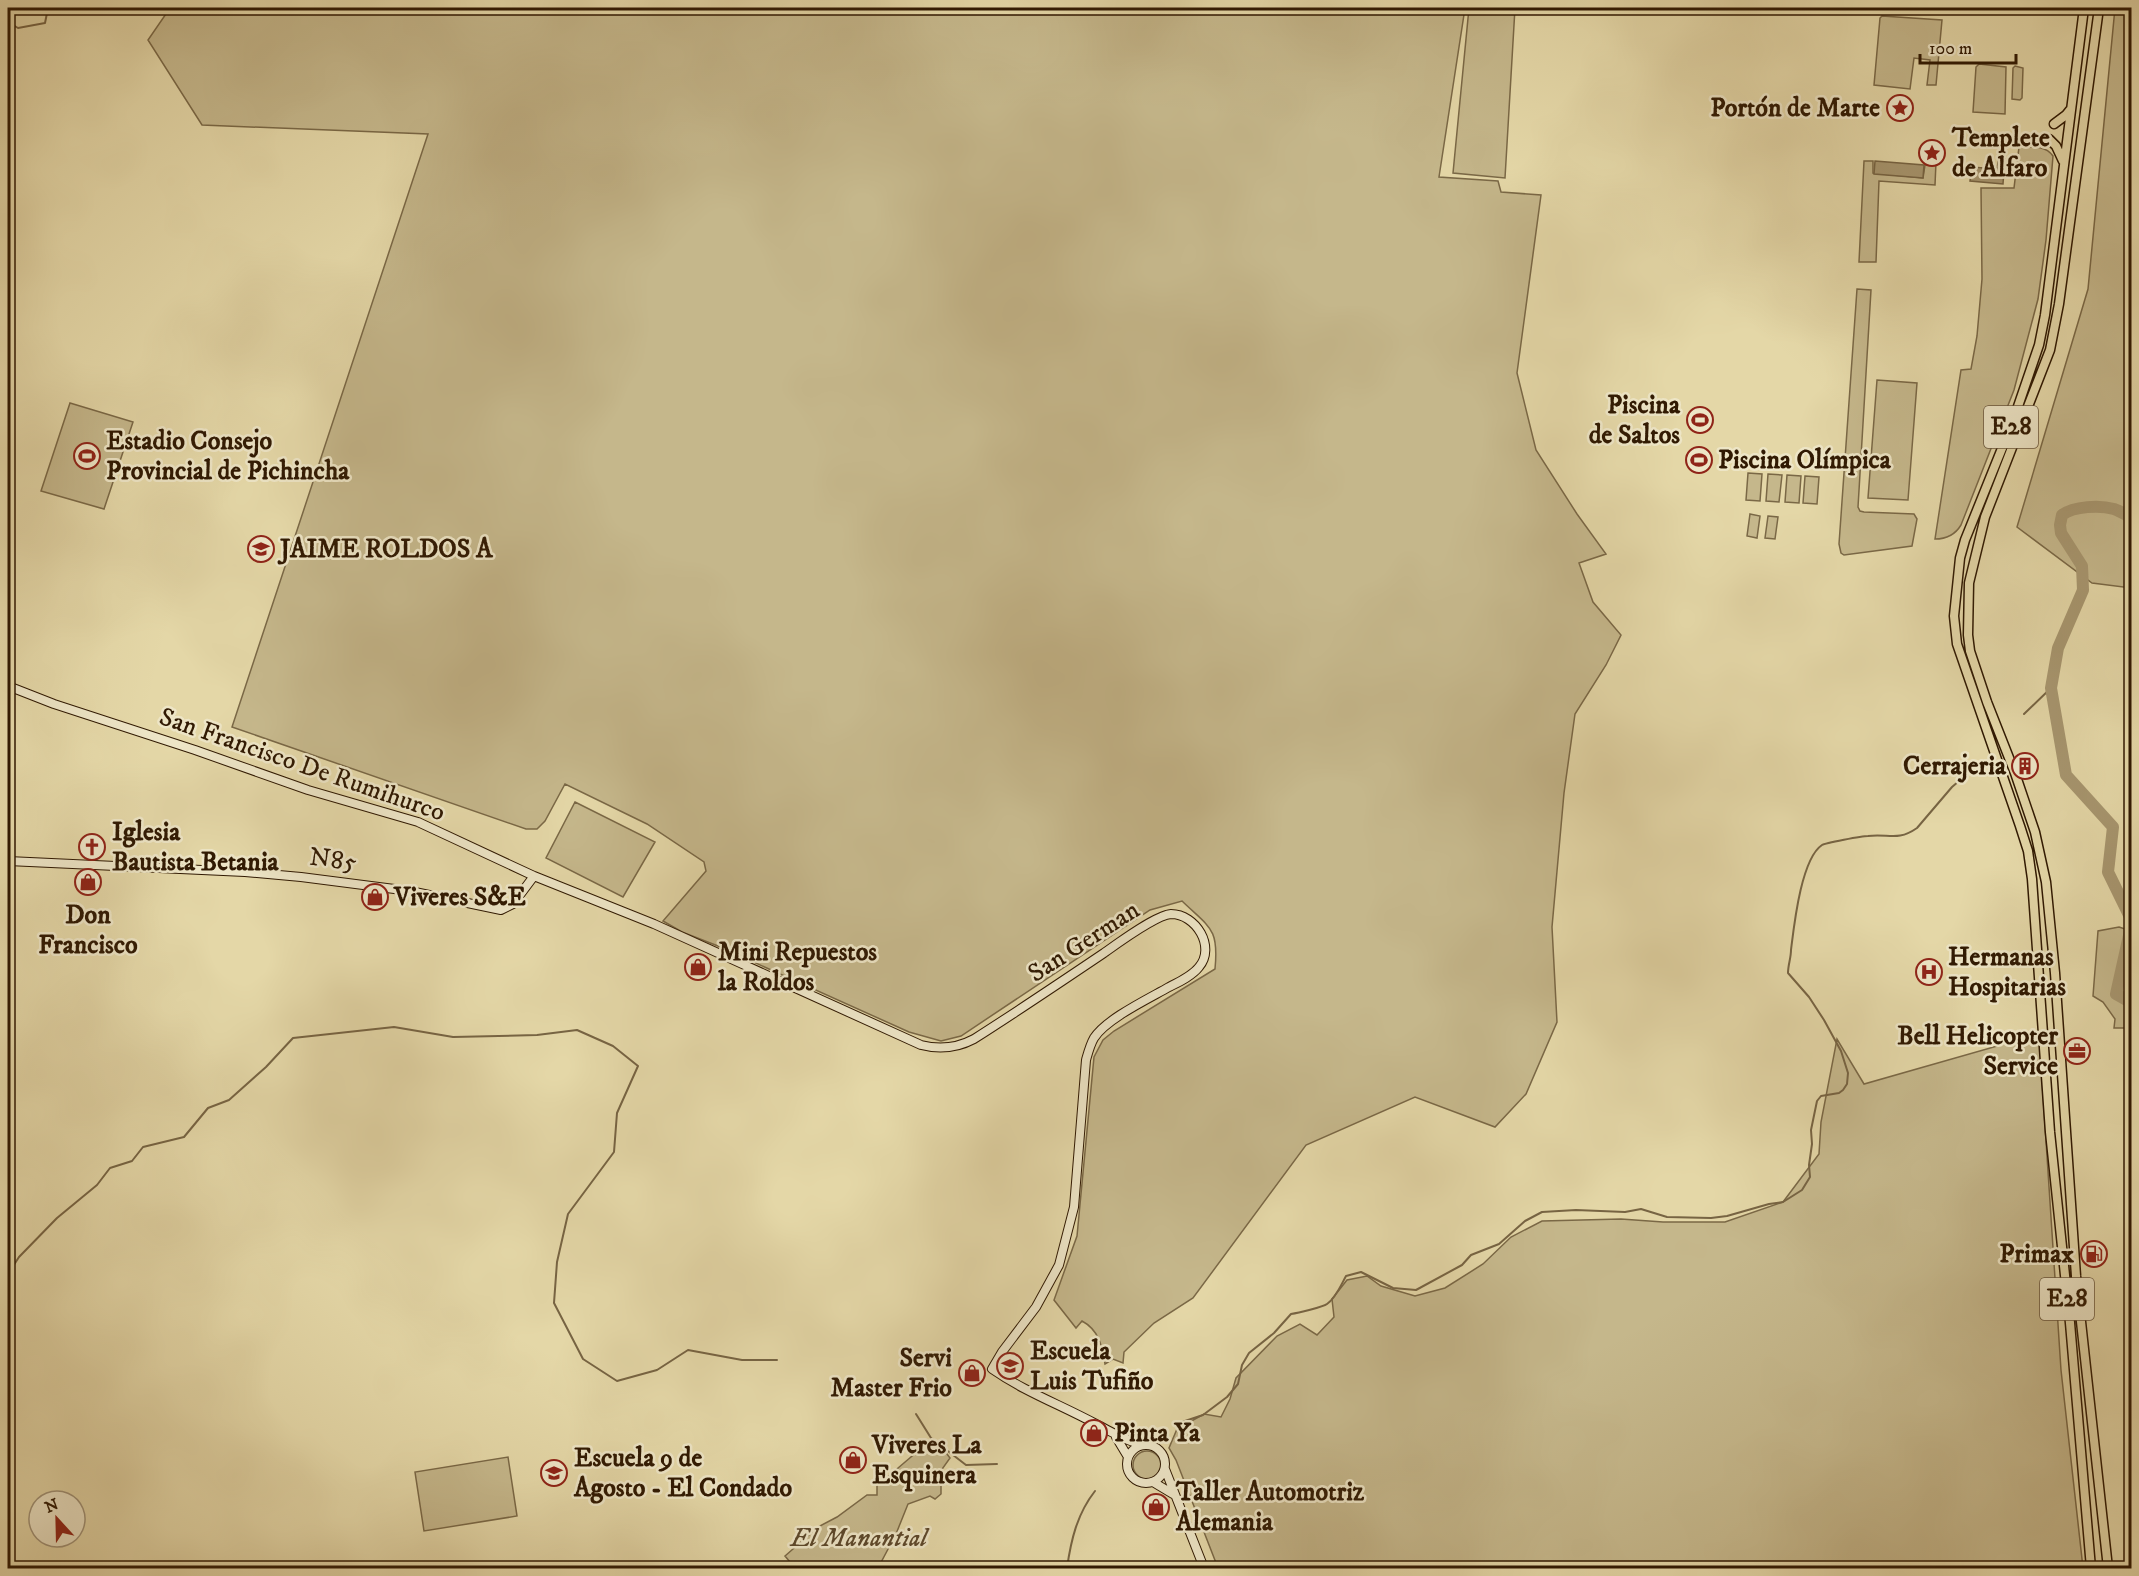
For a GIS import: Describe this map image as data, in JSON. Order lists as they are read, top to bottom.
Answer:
{
  "streets": {
    "main road": [
      "E28",
      "San Francisco De Rumihurco",
      "N85",
      "San German"
    ]
  },
  "crossings": [
    ["San Francisco De Rumihurco", "N85"],
    ["San Francisco De Rumihurco", "San German"]
  ],
  "parks": ["El Manantial"],
  "places": {
    "place": ["Portón de Marte", "Templete de Alfaro"],
    "sports": ["Piscina de Saltos", "Estadio Consejo Provincial de Pichincha", "Piscina Olímpica"],
    "school or university": ["JAIME ROLDOS A", "Escuela Luis Tufiño", "Escuela 9 de Agosto - El Condado"],
    "building": ["Cerrajeria"],
    "church": ["Iglesia Bautista Betania"],
    "shop": [
      "Don Francisco",
      "Viveres S&E",
      "Mini Repuestos la Roldos",
      "Servi Master Frio",
      "Pinta Ya",
      "Viveres La Esquinera",
      "Taller Automotriz Alemania"
    ],
    "hospital": ["Hermanas Hospitarias"],
    "office": ["Bell Helicopter Service"],
    "fuel station": ["Primax"]
  },
  "scale_bar": "100 m",
  "north": "top"
}
